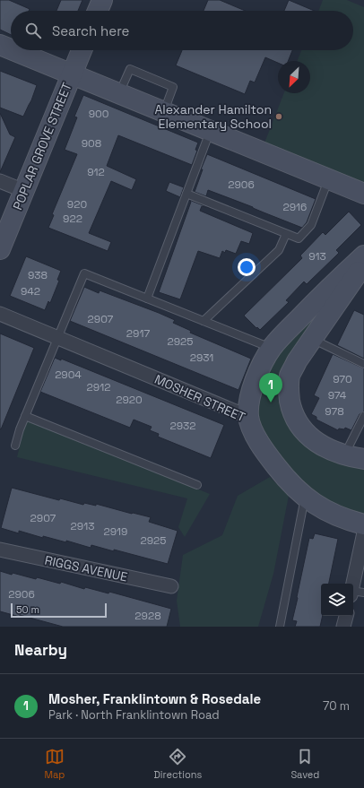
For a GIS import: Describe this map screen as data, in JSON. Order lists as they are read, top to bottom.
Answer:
{
  "streets": {
    "street": ["POPLAR GROVE STREET", "MOSHER STREET", "RIGGS AVENUE"]
  },
  "places": ["Alexander Hamilton Elementary School"],
  "house_numbers": [
    "900",
    "908",
    "912",
    "2906",
    "920",
    "2916",
    "922",
    "913",
    "938",
    "942",
    "2907",
    "2917",
    "2925",
    "2931",
    "2904",
    "970",
    "2912",
    "974",
    "2920",
    "978",
    "2932",
    "2907",
    "2913",
    "2919",
    "2925",
    "2906",
    "2928"
  ],
  "scale_bar": "50 m",
  "north": "bottom left",
  "page": {
    "search": "Search here",
    "pins": "1",
    "scale": "50 m",
    "heading": "Nearby",
    "list": [
      {
        "mark": "1",
        "name": "Mosher, Franklintown & Rosedale",
        "note": "Park · North Franklintown Road",
        "value": "70 m"
      }
    ],
    "nav": ["Map", "Directions", "Saved"]
  }
}
